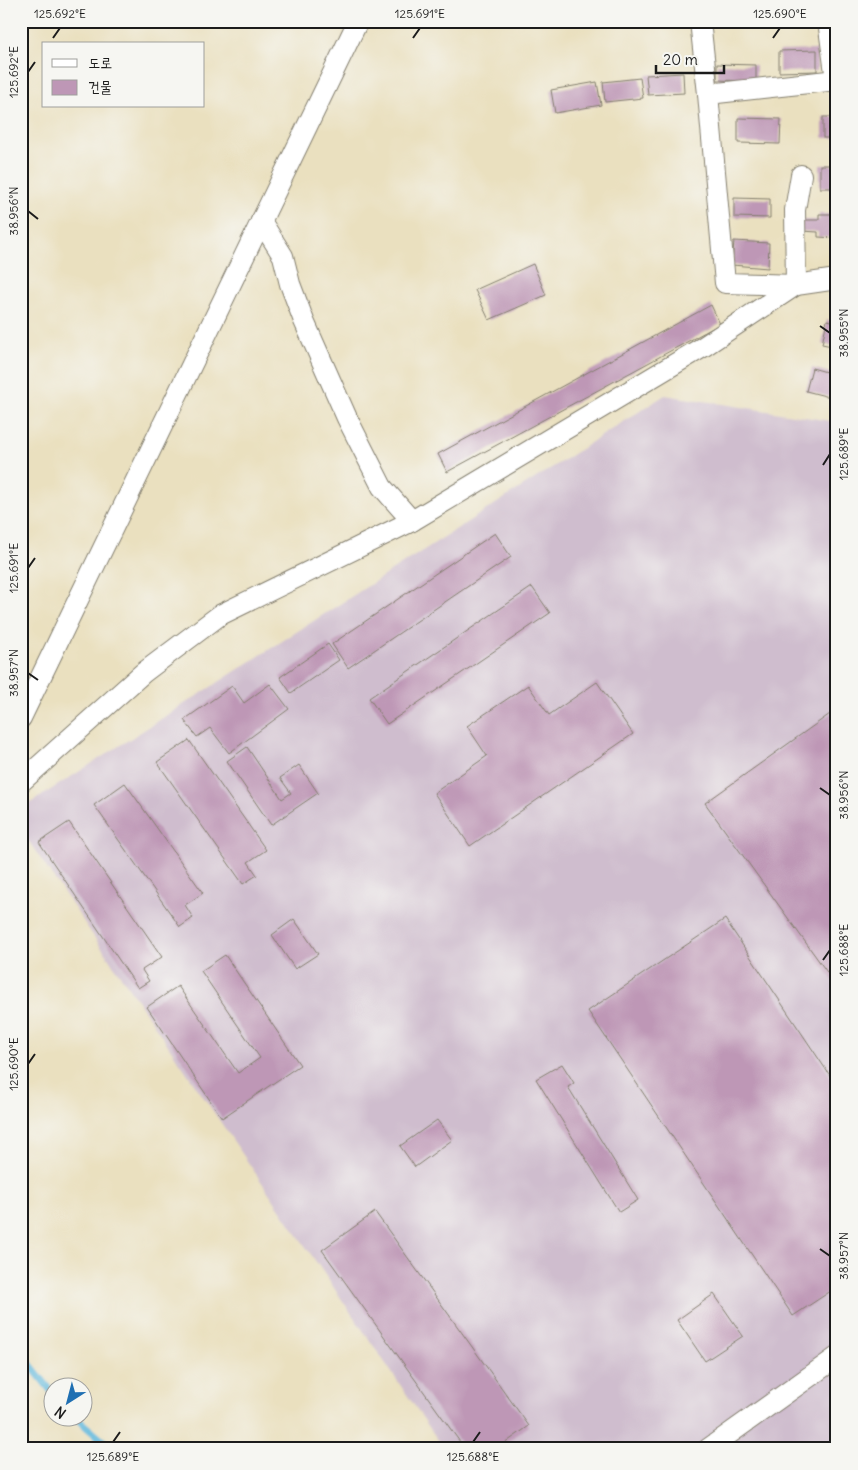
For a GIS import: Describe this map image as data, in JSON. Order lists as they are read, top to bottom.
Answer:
{
  "legend": ["도로", "건물"],
  "scale_bar": "20 m",
  "north": "bottom left",
  "coordinates": [
    "125.692°E",
    "125.691°E",
    "125.690°E",
    "38.956°N",
    "38.955°N",
    "125.689°E",
    "38.957°N",
    "125.688°E"
  ]
}
